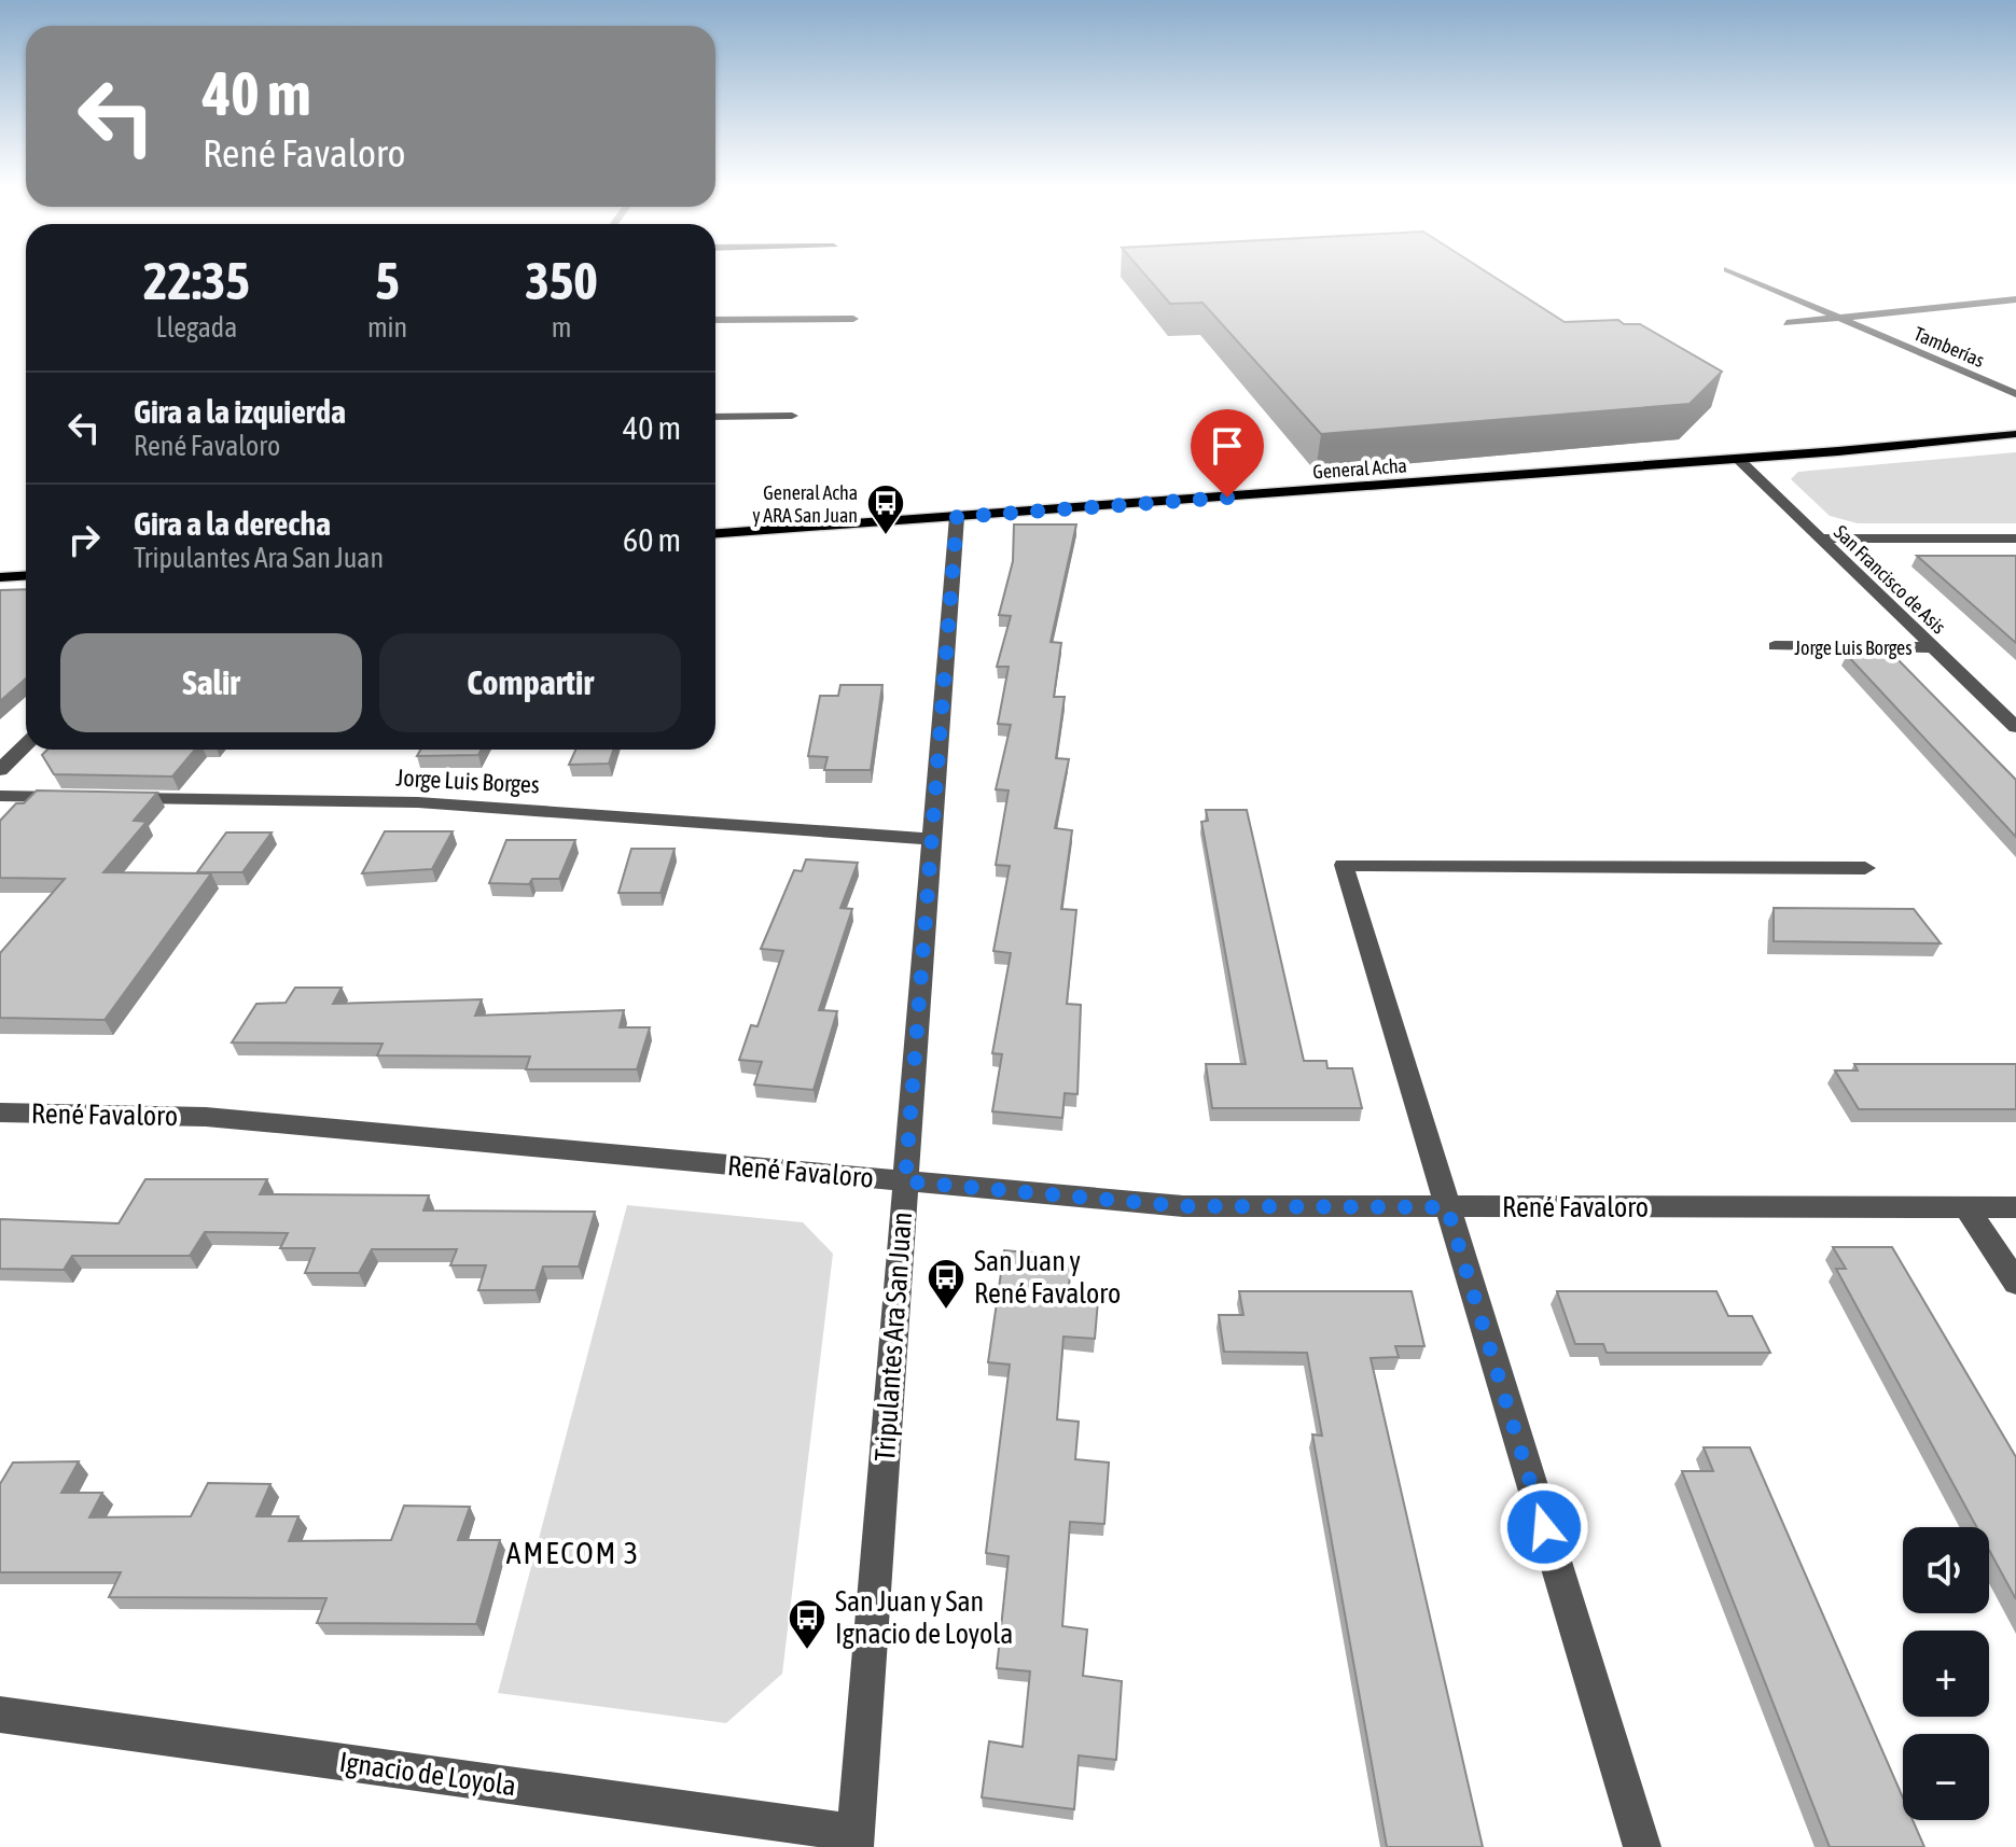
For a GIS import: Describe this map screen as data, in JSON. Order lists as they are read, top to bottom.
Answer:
{
  "streets": {
    "main road": ["General Acha"],
    "street": [
      "Tamberías",
      "San Francisco de Asis",
      "Jorge Luis Borges",
      "René Favaloro",
      "Tripulantes Ara San Juan",
      "Ignacio de Loyola"
    ]
  },
  "crossings": [
    ["General Acha", "San Francisco de Asis"],
    ["General Acha", "Tripulantes Ara San Juan"],
    ["San Francisco de Asis", "Jorge Luis Borges"],
    ["Jorge Luis Borges", "Tripulantes Ara San Juan"],
    ["René Favaloro", "Tripulantes Ara San Juan"],
    ["Tripulantes Ara San Juan", "Ignacio de Loyola"]
  ],
  "districts": ["AMECOM 3"],
  "places": {
    "bus stop": ["General Acha y ARA San Juan", "San Juan y René Favaloro", "San Juan y San Ignacio de Loyola"]
  },
  "page": {
    "turn": ["40 m", "René Favaloro"],
    "eta": [
      "22:35",
      "Llegada",
      "5",
      "min",
      "350",
      "m"
    ],
    "list": [
      {
        "name": "Gira a la izquierda",
        "note": "René Favaloro",
        "value": "40 m"
      },
      {
        "name": "Gira a la derecha",
        "note": "Tripulantes Ara San Juan",
        "value": "60 m"
      }
    ],
    "buttons": ["Salir", "Compartir"],
    "map_buttons": ["+", "−"]
  }
}
